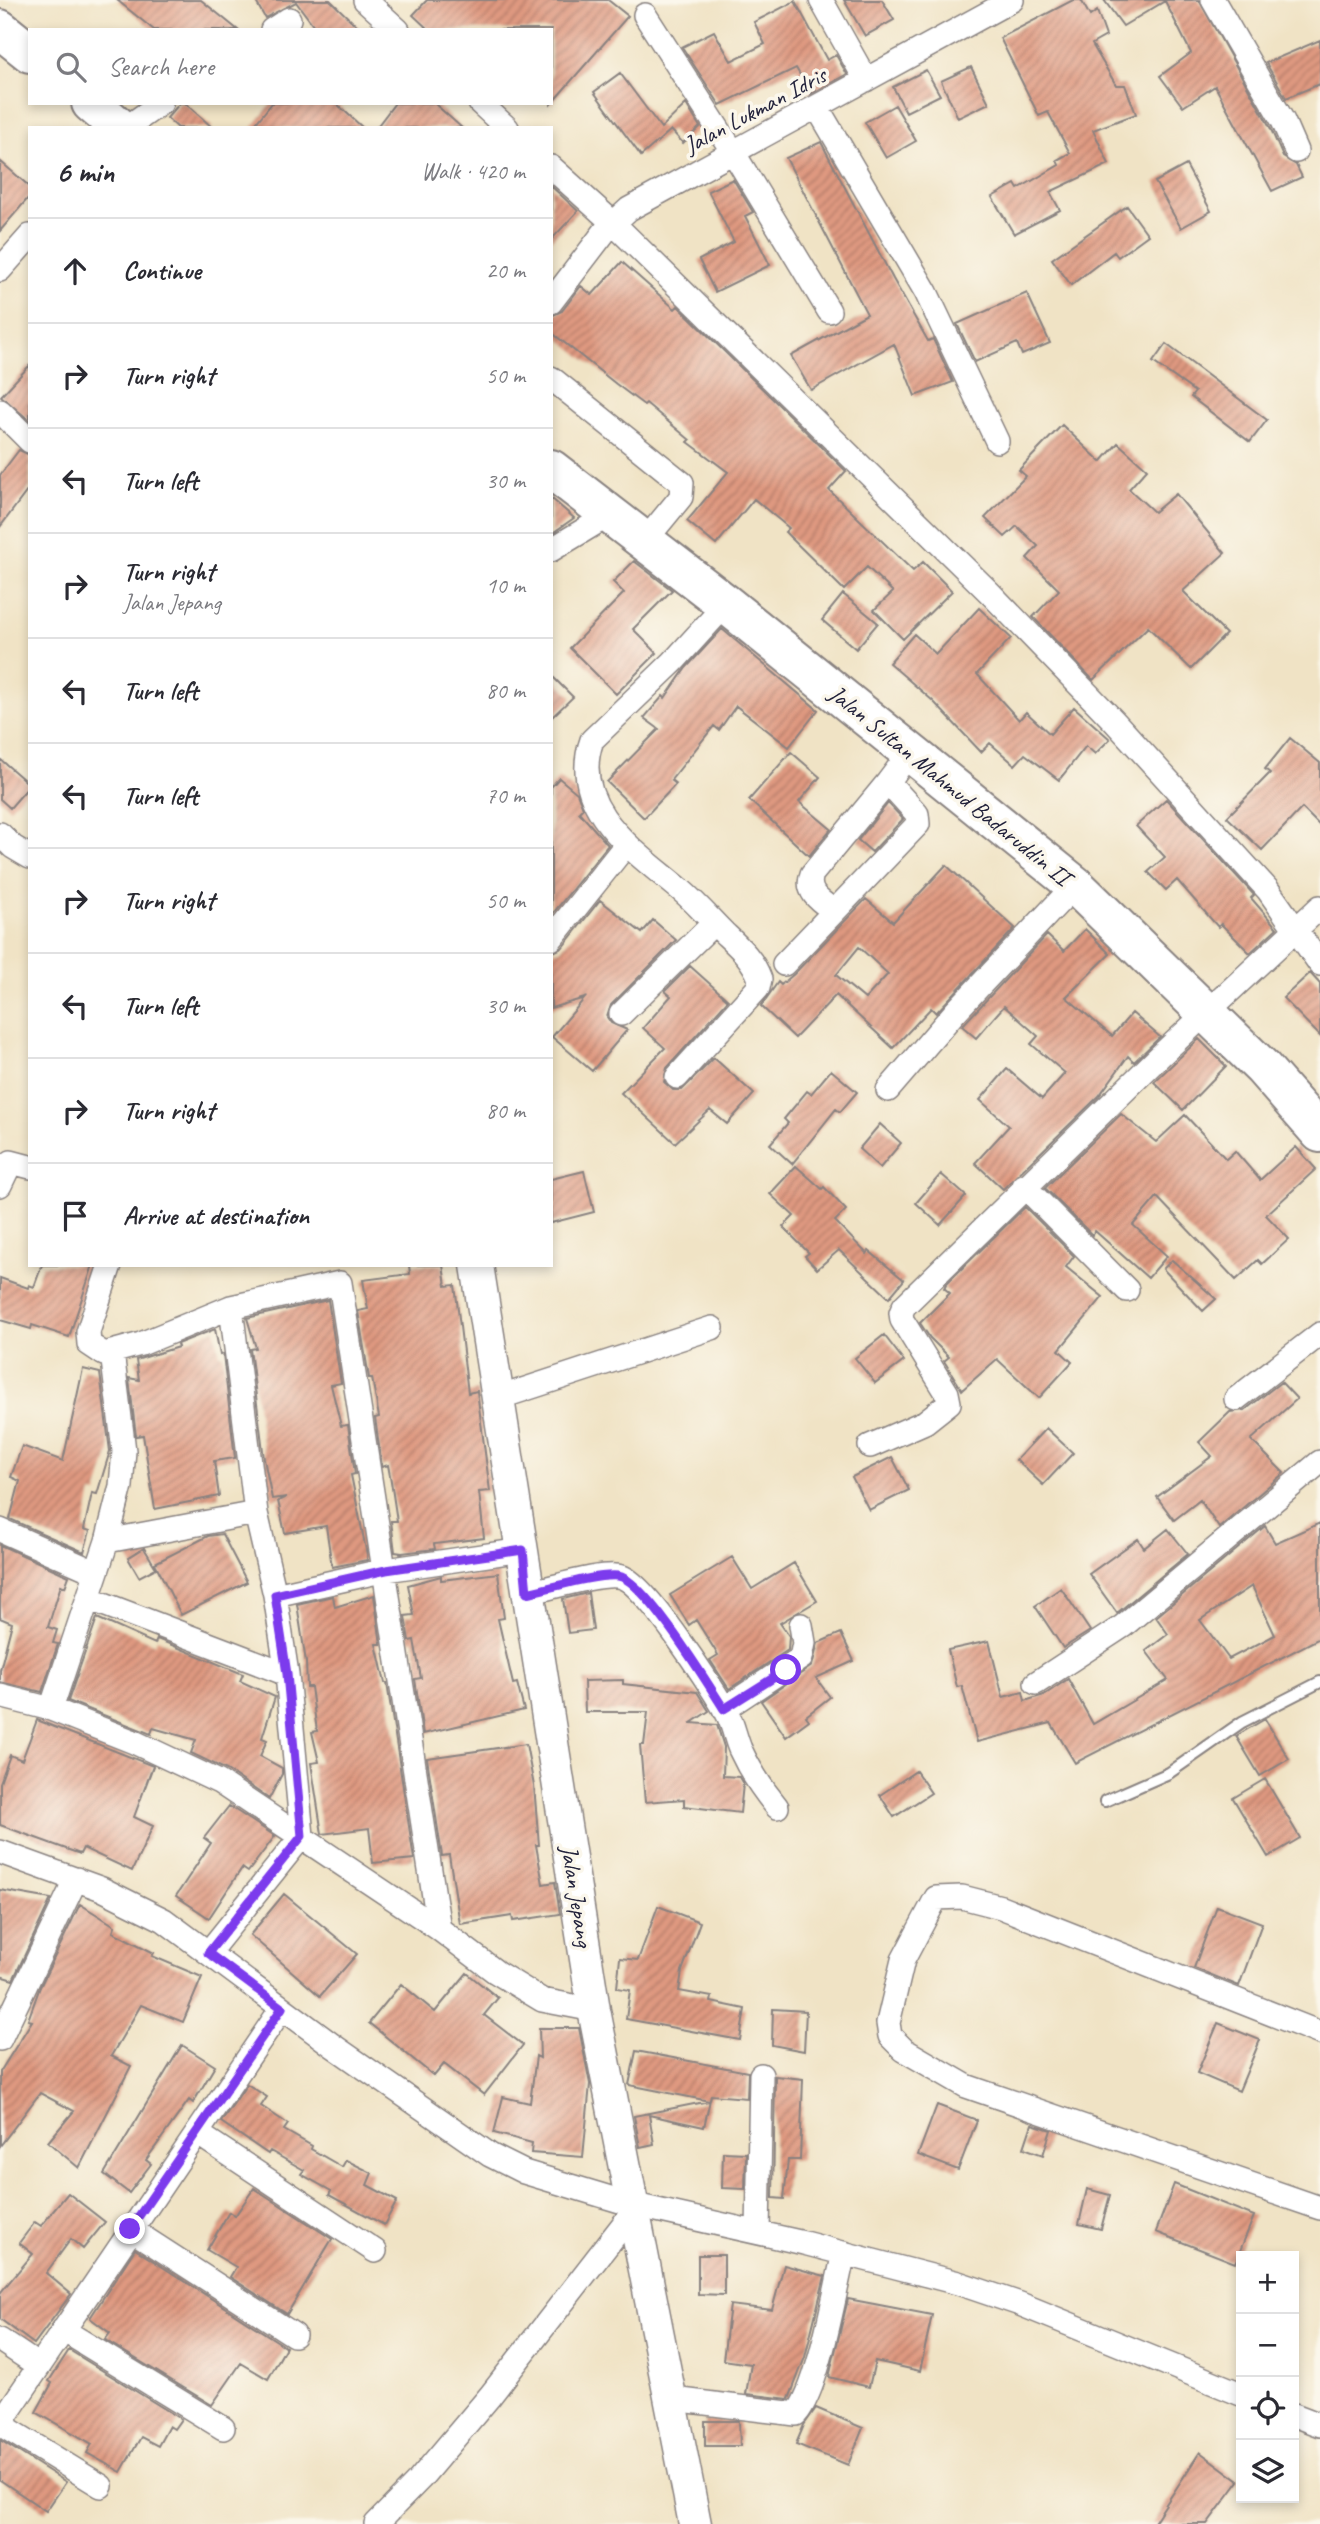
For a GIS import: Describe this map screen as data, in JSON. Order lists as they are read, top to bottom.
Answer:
{
  "streets": {
    "highway": ["Jalan Sultan Mahmud Badaruddin II"],
    "street": ["Jalan Lukman Idris", "Jalan Jepang"]
  },
  "page": {
    "search": "Search here",
    "heading": ["6 min", "Walk · 420 m"],
    "list": [
      ["Continue", "20 m"],
      ["Turn right", "50 m"],
      ["Turn left", "30 m"],
      ["Turn right", "Jalan Jepang", "10 m"],
      ["Turn left", "80 m"],
      ["Turn left", "70 m"],
      ["Turn right", "50 m"],
      ["Turn left", "30 m"],
      ["Turn right", "80 m"],
      "Arrive at destination"
    ],
    "map_buttons": ["+", "−"]
  }
}
